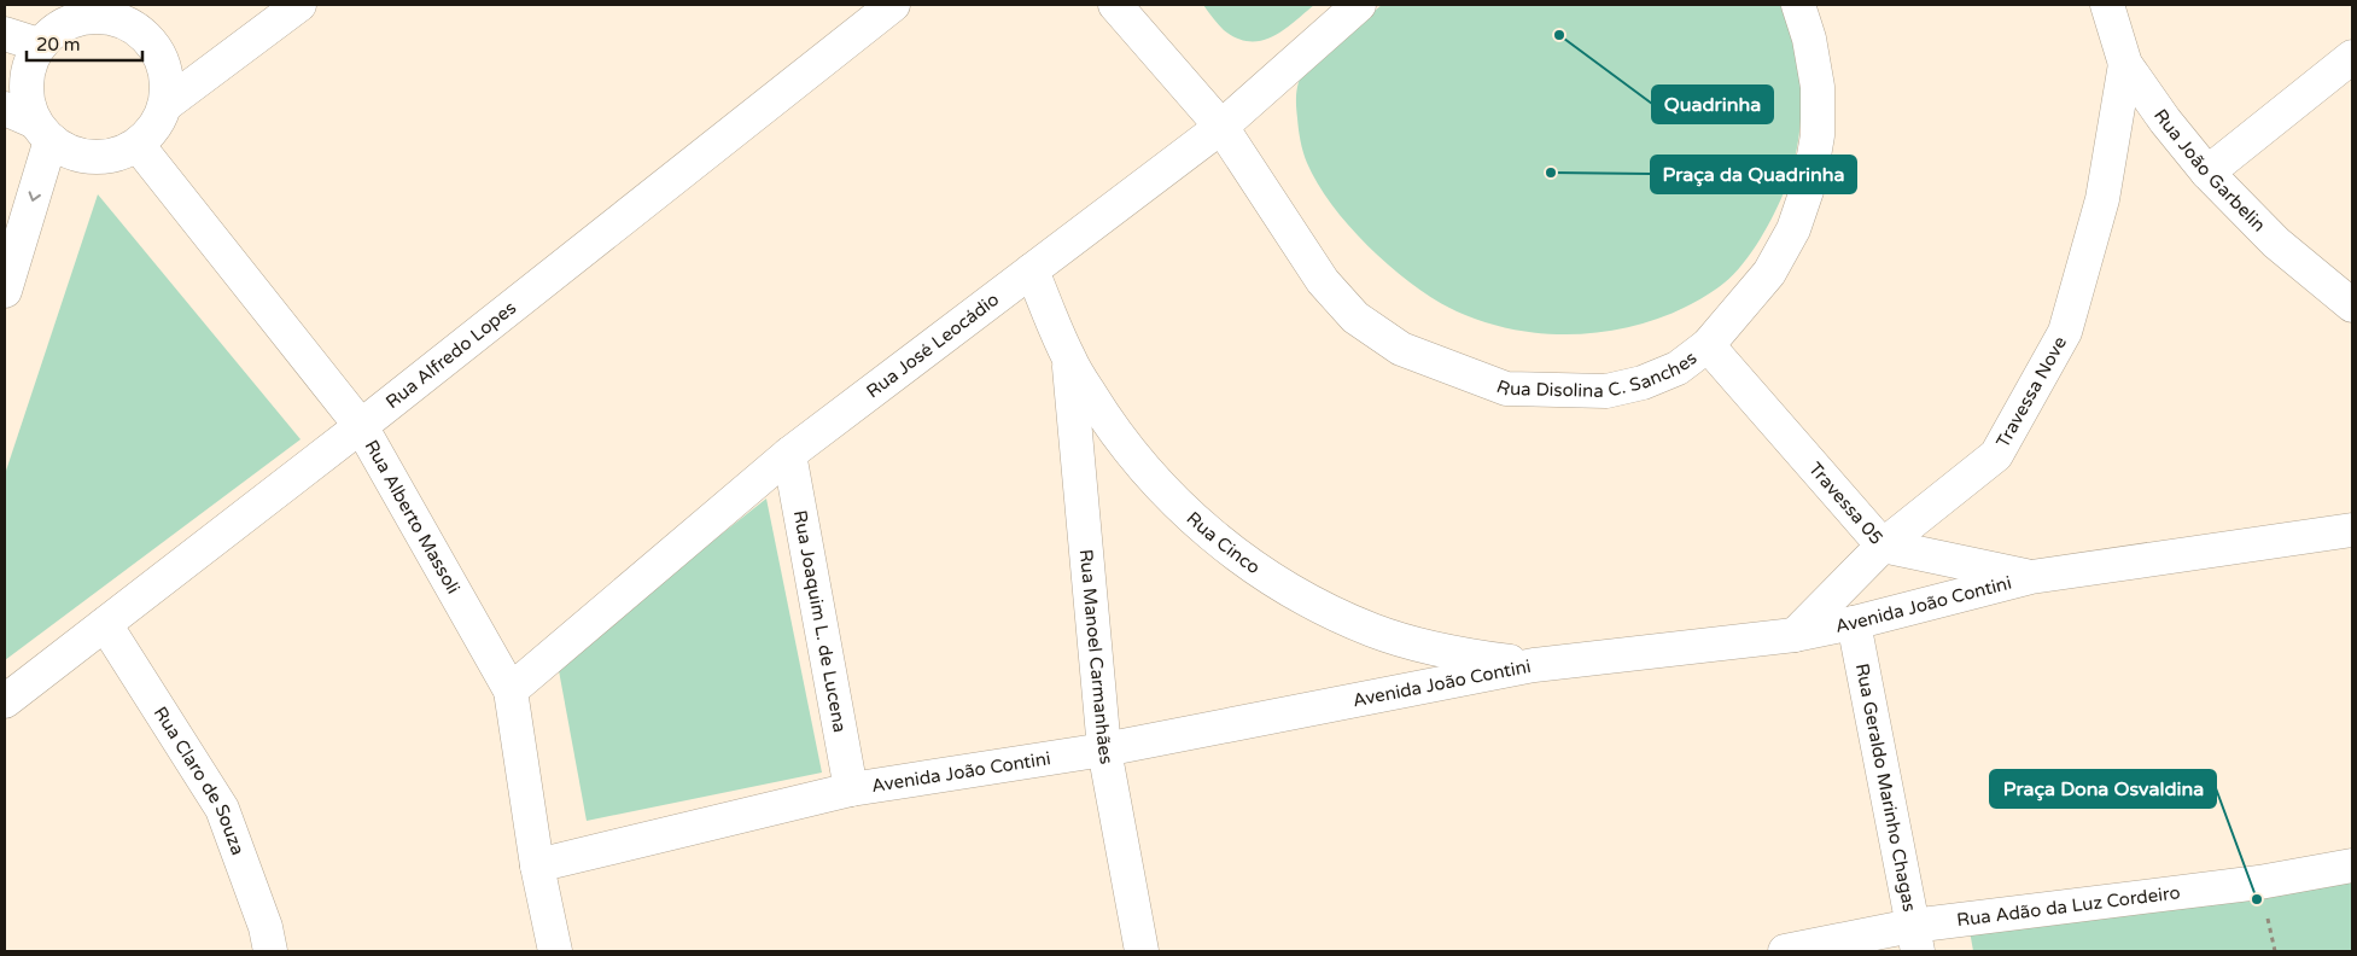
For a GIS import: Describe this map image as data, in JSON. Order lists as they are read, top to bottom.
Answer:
{
  "streets": {
    "street": [
      "Rua João Garbelin",
      "Rua José Leocádio",
      "Rua Alfredo Lopes",
      "Rua Disolina C. Sanches",
      "Travessa Nove",
      "Travessa 05",
      "Rua Alberto Massoli",
      "Rua Cinco",
      "Avenida João Contini",
      "Rua Joaquim L. de Lucena",
      "Rua Manoel Carmanhães",
      "Rua Claro de Souza",
      "Rua Geraldo Marinho Chagas",
      "Rua Adão da Luz Cordeiro"
    ]
  },
  "crossings": [
    ["Rua João Garbelin", "Travessa Nove"],
    ["Rua José Leocádio", "Rua Disolina C. Sanches"],
    ["Rua José Leocádio", "Rua Alberto Massoli"],
    ["Rua José Leocádio", "Rua Cinco"],
    ["Rua José Leocádio", "Rua Joaquim L. de Lucena"],
    ["Rua Alfredo Lopes", "Rua Alberto Massoli"],
    ["Rua Alfredo Lopes", "Rua Claro de Souza"],
    ["Rua Disolina C. Sanches", "Travessa 05"],
    ["Travessa Nove", "Travessa 05"],
    ["Travessa Nove", "Avenida João Contini"],
    ["Travessa 05", "Avenida João Contini"],
    ["Rua Alberto Massoli", "Avenida João Contini"],
    ["Rua Cinco", "Avenida João Contini"],
    ["Rua Cinco", "Rua Manoel Carmanhães"],
    ["Avenida João Contini", "Rua Joaquim L. de Lucena"],
    ["Avenida João Contini", "Rua Manoel Carmanhães"],
    ["Avenida João Contini", "Rua Geraldo Marinho Chagas"],
    ["Rua Geraldo Marinho Chagas", "Rua Adão da Luz Cordeiro"]
  ],
  "places": ["Quadrinha", "Praça da Quadrinha", "Praça Dona Osvaldina"],
  "scale_bar": "20 m"
}
